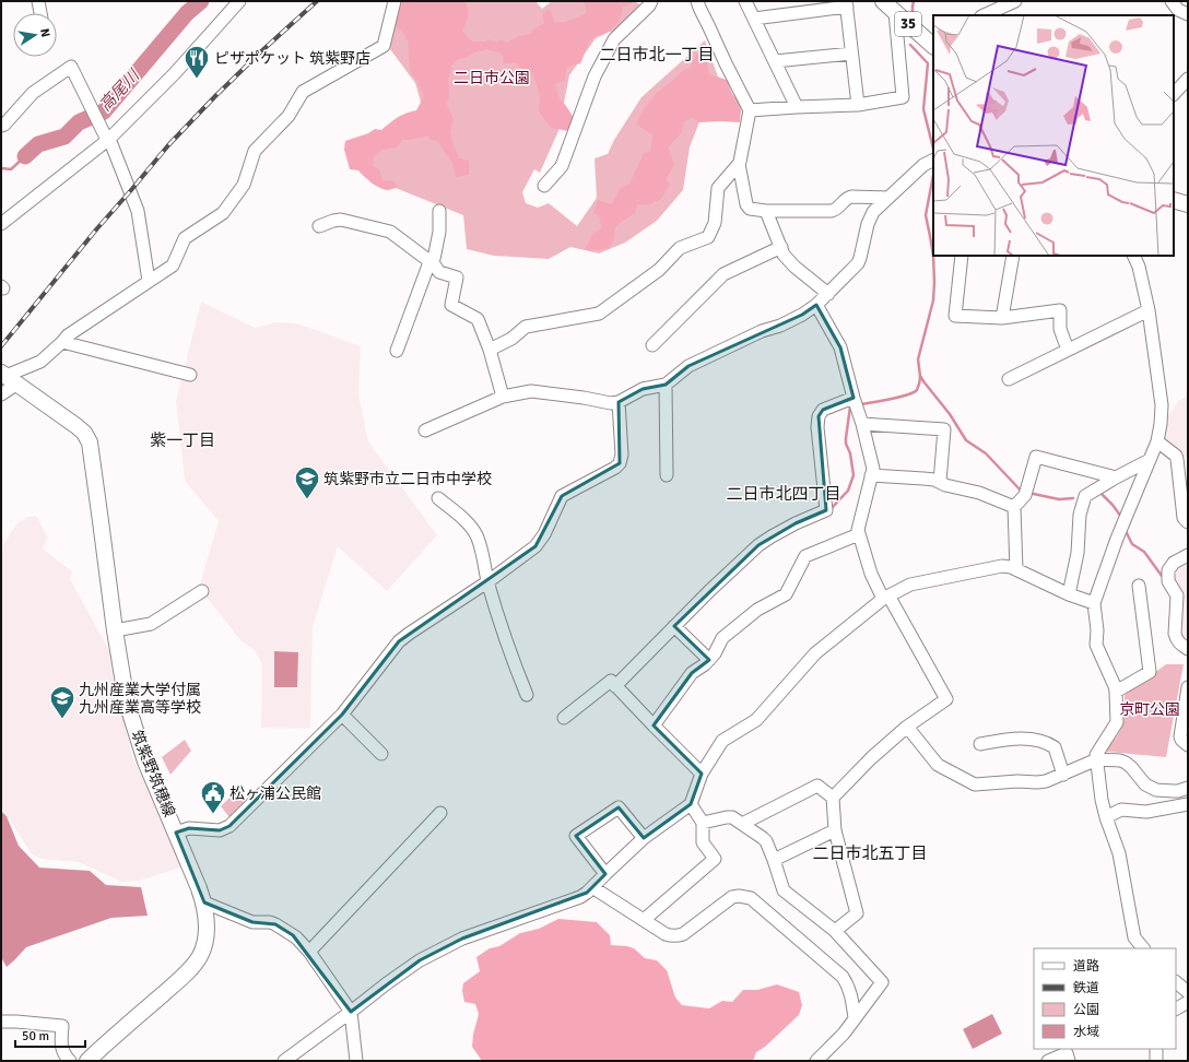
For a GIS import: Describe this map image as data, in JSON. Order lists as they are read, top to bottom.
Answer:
{
  "streets": {
    "main road": ["35", "筑紫野筑穂線"]
  },
  "districts": [
    "二日市北一丁目",
    "紫一丁目",
    "二日市北四丁目",
    "二日市北五丁目"
  ],
  "water": ["高尾川"],
  "parks": ["二日市公園", "京町公園"],
  "places": {
    "restaurant": ["ピザポケット 筑紫野店"],
    "school or university": ["筑紫野市立二日市中学校", "九州産業大学付属 九州産業高等学校"],
    "public building": ["松ヶ浦公民館"]
  },
  "legend": [
    "道路",
    "鉄道",
    "公園",
    "水域"
  ],
  "scale_bar": "50 m",
  "north": "right"
}
